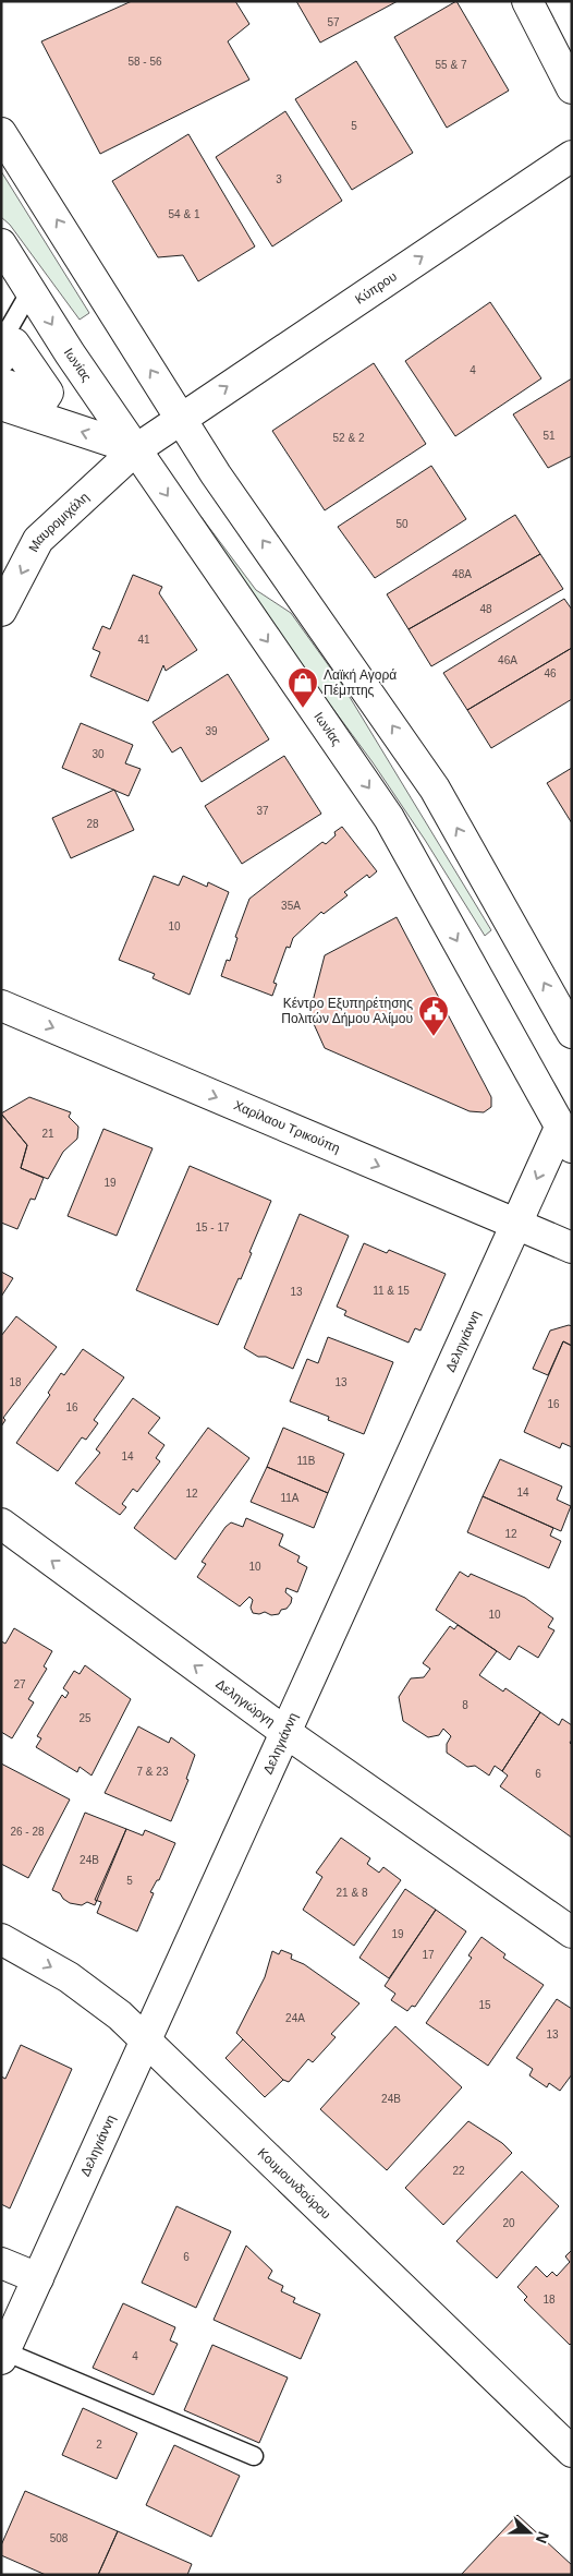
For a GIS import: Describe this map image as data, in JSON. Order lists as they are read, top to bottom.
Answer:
{
  "streets": {
    "street": [
      "Κύπρου",
      "Ιωνίας",
      "Μαυρομιχάλη",
      "Χαρίλαου Τρικούπη",
      "Δεληγιάννη",
      "Δεληγιώργη",
      "Κουμουνδούρου"
    ]
  },
  "crossings": [
    ["Κύπρου", "Ιωνίας"],
    ["Κύπρου", "Μαυρομιχάλη"],
    ["Ιωνίας", "Μαυρομιχάλη"],
    ["Ιωνίας", "Δεληγιάννη"],
    ["Χαρίλαου Τρικούπη", "Δεληγιάννη"],
    ["Δεληγιάννη", "Δεληγιώργη"],
    ["Δεληγιάννη", "Κουμουνδούρου"]
  ],
  "one_way": [
    "Κύπρου",
    "Μαυρομιχάλη",
    "Χαρίλαου Τρικούπη",
    "Δεληγιώργη"
  ],
  "places": {
    "shop": ["Λαϊκή Αγορά Πέμπτης"],
    "public building": ["Κέντρο Εξυπηρέτησης Πολιτών Δήμου Αλίμου"]
  },
  "house_numbers": [
    "57",
    "58 - 56",
    "55 & 7",
    "5",
    "3",
    "54 & 1",
    "4",
    "51",
    "52 & 2",
    "50",
    "48Α",
    "48",
    "41",
    "46Α",
    "46",
    "39",
    "30",
    "37",
    "28",
    "35A",
    "10",
    "21",
    "19",
    "15 - 17",
    "11 & 15",
    "13",
    "18",
    "13",
    "16",
    "16",
    "14",
    "11B",
    "14",
    "12",
    "11A",
    "12",
    "10",
    "10",
    "27",
    "8",
    "25",
    "7 & 23",
    "6",
    "26 - 28",
    "24B",
    "5",
    "21 & 8",
    "19",
    "17",
    "15",
    "24A",
    "13",
    "24B",
    "22",
    "20",
    "6",
    "18",
    "4",
    "2",
    "508"
  ],
  "north": "right"
}
